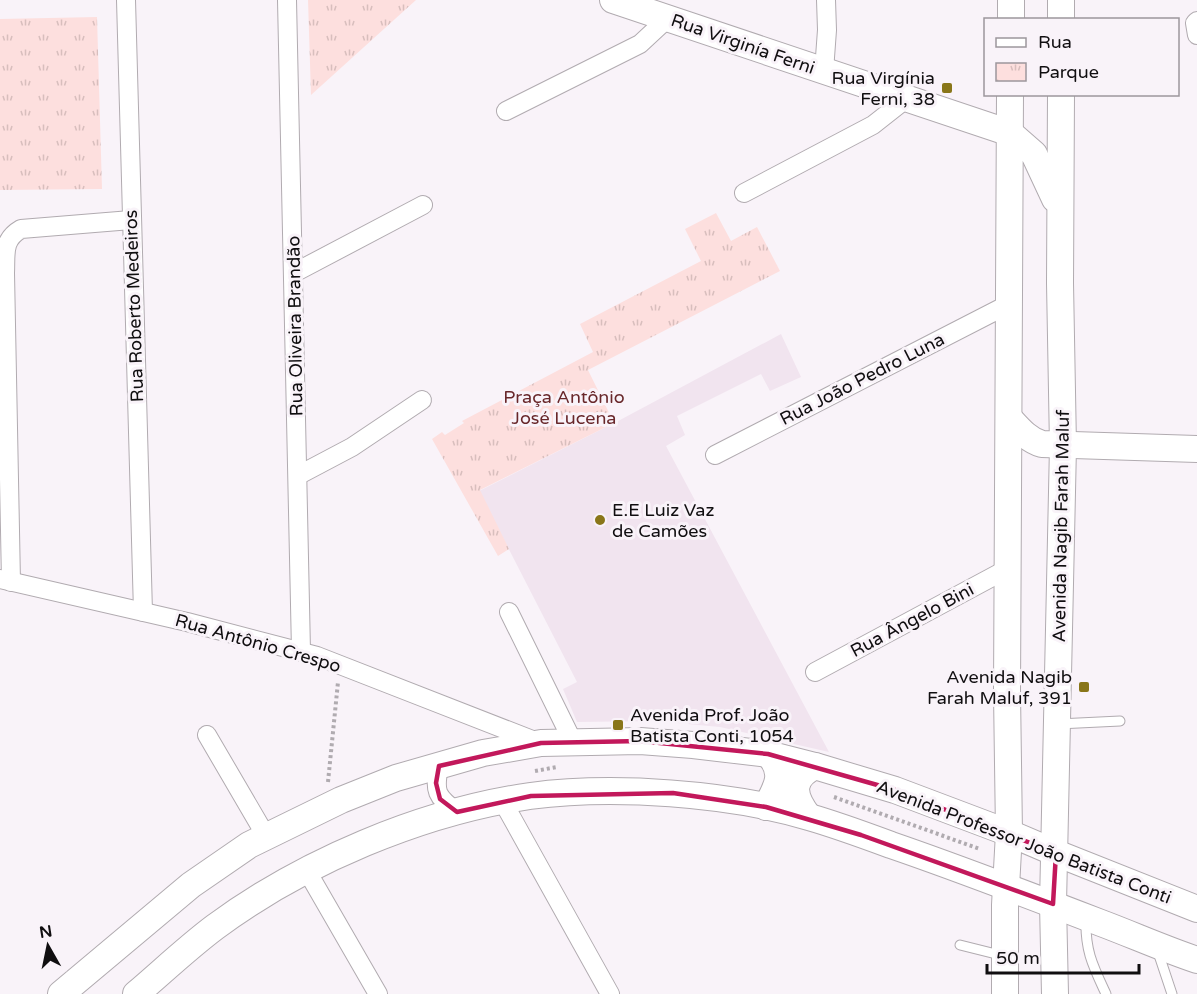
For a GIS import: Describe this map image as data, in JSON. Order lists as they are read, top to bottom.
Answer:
{
  "streets": {
    "main road": ["Rua Virginía Ferni", "Avenida Nagib Farah Maluf", "Avenida Professor João Batista Conti"],
    "street": [
      "Rua Roberto Medeiros",
      "Rua Oliveira Brandão",
      "Rua João Pedro Luna",
      "Rua Ângelo Bini",
      "Rua Antônio Crespo"
    ]
  },
  "crossings": [
    ["Rua Roberto Medeiros", "Rua Antônio Crespo"],
    ["Rua Oliveira Brandão", "Rua Antônio Crespo"],
    ["Avenida Nagib Farah Maluf", "Avenida Professor João Batista Conti"],
    ["Rua Antônio Crespo", "Avenida Professor João Batista Conti"]
  ],
  "parks": ["Praça Antônio José Lucena"],
  "places": {
    "transit": ["Rua Virgínia Ferni, 38", "Avenida Nagib Farah Maluf, 391", "Avenida Prof. João Batista Conti, 1054"],
    "other": ["E.E Luiz Vaz de Camões"]
  },
  "legend": ["Rua", "Parque"],
  "scale_bar": "50 m",
  "north": "top"
}
